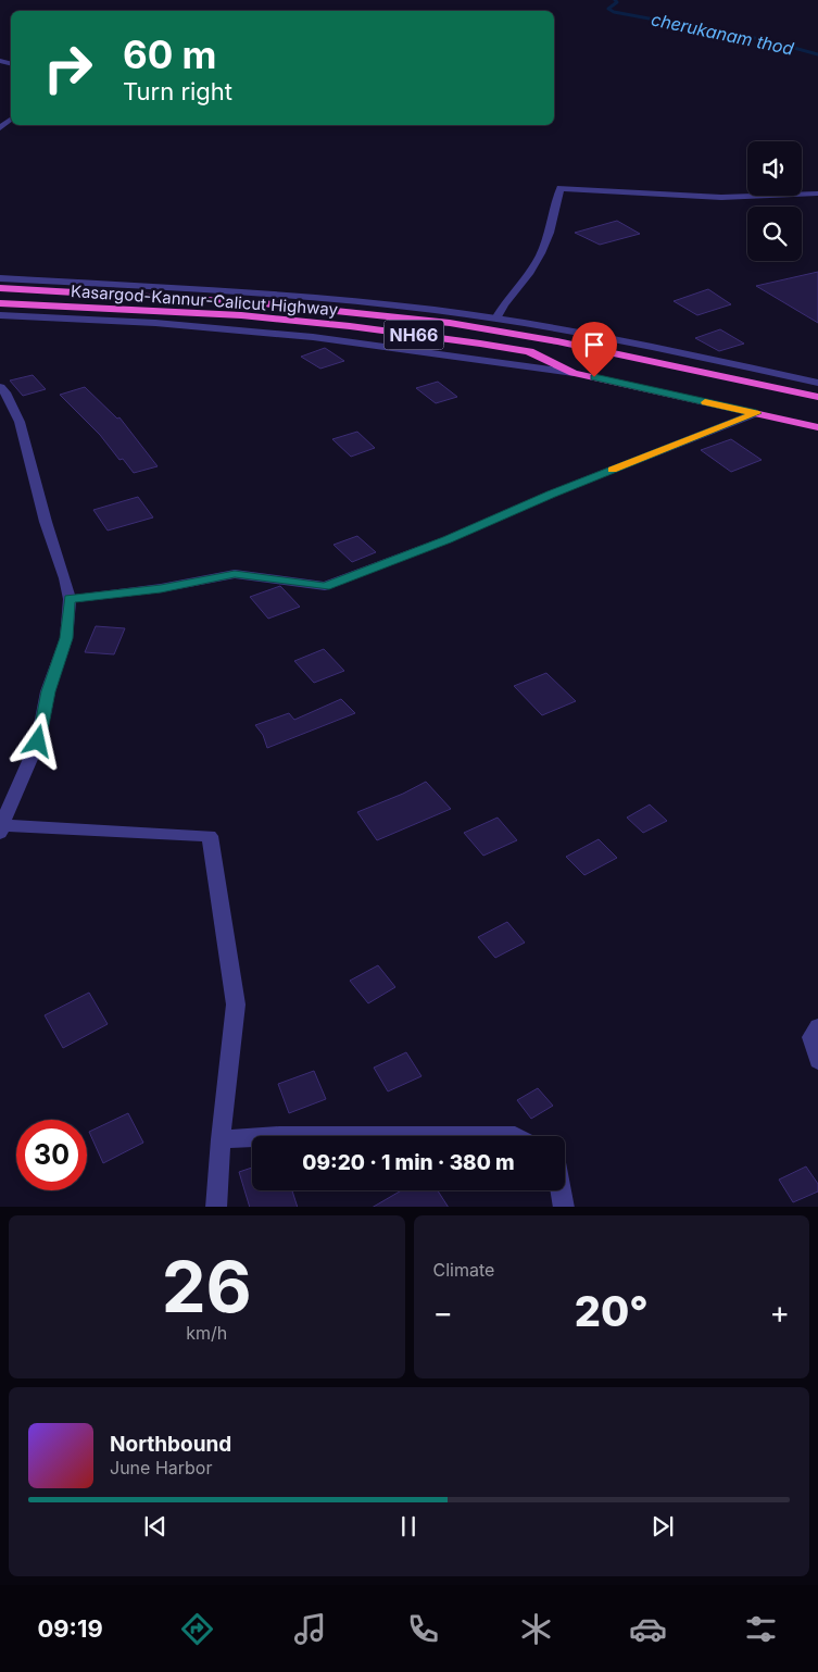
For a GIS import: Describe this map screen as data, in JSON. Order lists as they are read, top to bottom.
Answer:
{
  "streets": {
    "highway": ["Kasargod-Kannur-Calicut Highway", "NH66"]
  },
  "water": ["cherukanam thod"],
  "page": {
    "turn": ["60 m", "Turn right"],
    "limit": "30",
    "trip": "09:20 · 1 min · 380 m",
    "tile": [
      ["26", "km/h"],
      "Climate"
    ],
    "heat": ["−", "20°", "+"],
    "song": ["Northbound", "June Harbor"],
    "tabs": "09:19"
  }
}
